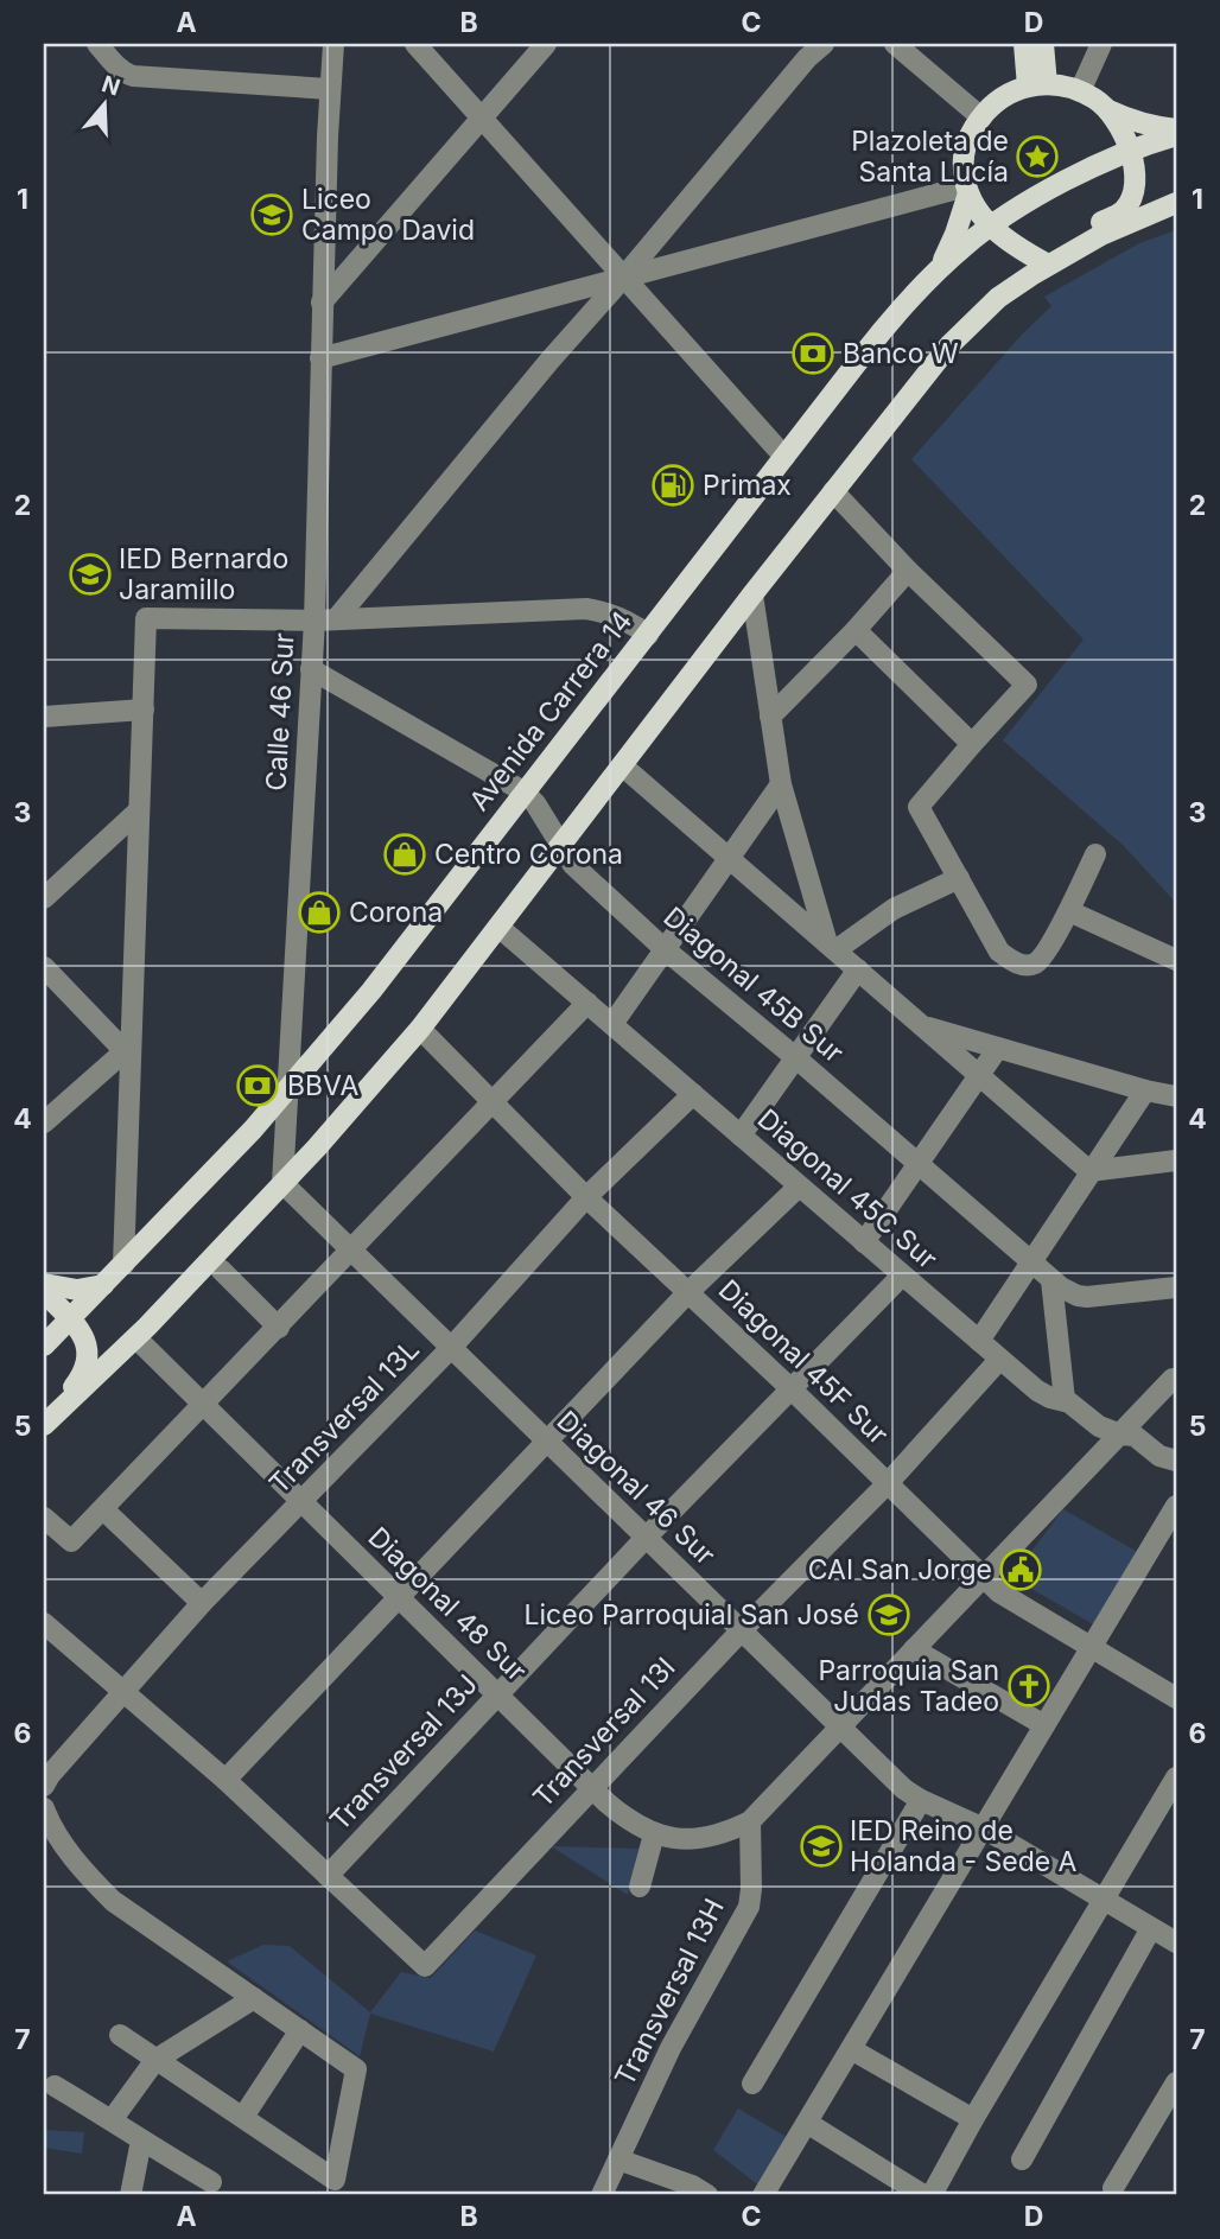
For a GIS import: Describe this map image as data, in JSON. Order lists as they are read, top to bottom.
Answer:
{
  "streets": {
    "main road": ["Avenida Carrera 14"],
    "street": [
      "Calle 46 Sur",
      "Diagonal 45B Sur",
      "Diagonal 45C Sur",
      "Diagonal 45F Sur",
      "Transversal 13L",
      "Diagonal 46 Sur",
      "Diagonal 48 Sur",
      "Transversal 13I",
      "Transversal 13J",
      "Transversal 13H"
    ]
  },
  "crossings": [
    ["Avenida Carrera 14", "Calle 46 Sur"],
    ["Avenida Carrera 14", "Diagonal 45B Sur"],
    ["Calle 46 Sur", "Diagonal 45B Sur"],
    ["Calle 46 Sur", "Diagonal 46 Sur"],
    ["Diagonal 45C Sur", "Transversal 13L"],
    ["Diagonal 45C Sur", "Transversal 13I"],
    ["Diagonal 45C Sur", "Transversal 13J"],
    ["Diagonal 45F Sur", "Transversal 13L"],
    ["Diagonal 45F Sur", "Transversal 13I"],
    ["Diagonal 45F Sur", "Transversal 13J"],
    ["Transversal 13L", "Diagonal 46 Sur"],
    ["Transversal 13L", "Diagonal 48 Sur"],
    ["Diagonal 46 Sur", "Transversal 13I"],
    ["Diagonal 46 Sur", "Transversal 13J"],
    ["Diagonal 48 Sur", "Transversal 13I"],
    ["Diagonal 48 Sur", "Transversal 13J"],
    ["Diagonal 48 Sur", "Transversal 13H"],
    ["Transversal 13I", "Transversal 13J"]
  ],
  "places": {
    "place": ["Plazoleta de Santa Lucía"],
    "school or university": [
      "Liceo Campo David",
      "IED Bernardo Jaramillo",
      "Liceo Parroquial San José",
      "IED Reino de Holanda - Sede A"
    ],
    "bank": ["Banco W", "BBVA"],
    "fuel station": ["Primax"],
    "shop": ["Centro Corona", "Corona"],
    "public building": ["CAI San Jorge"],
    "church": ["Parroquia San Judas Tadeo"]
  },
  "north": "top",
  "grid": {
    "columns": [
      "A",
      "B",
      "C",
      "D"
    ],
    "rows": [
      "1",
      "2",
      "3",
      "4",
      "5",
      "6",
      "7"
    ]
  }
}
